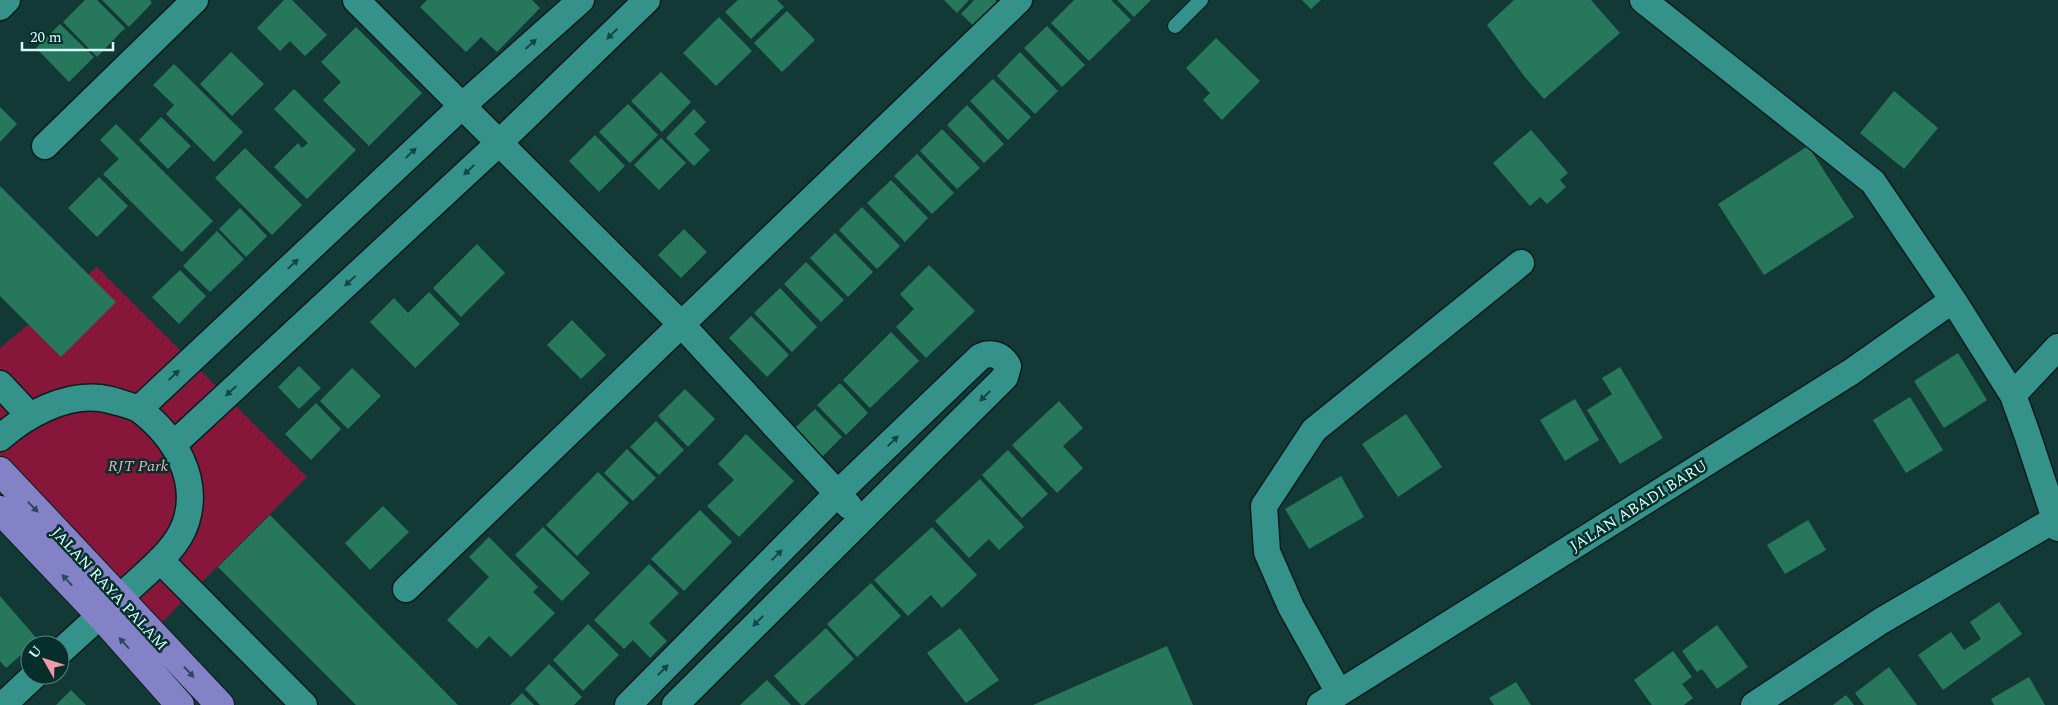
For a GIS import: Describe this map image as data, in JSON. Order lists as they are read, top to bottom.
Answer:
{
  "streets": {
    "main road": ["JALAN RAYA PALAM"],
    "street": ["JALAN ABADI BARU"]
  },
  "parks": ["RJT Park"],
  "scale_bar": "20 m",
  "north": "top left"
}
